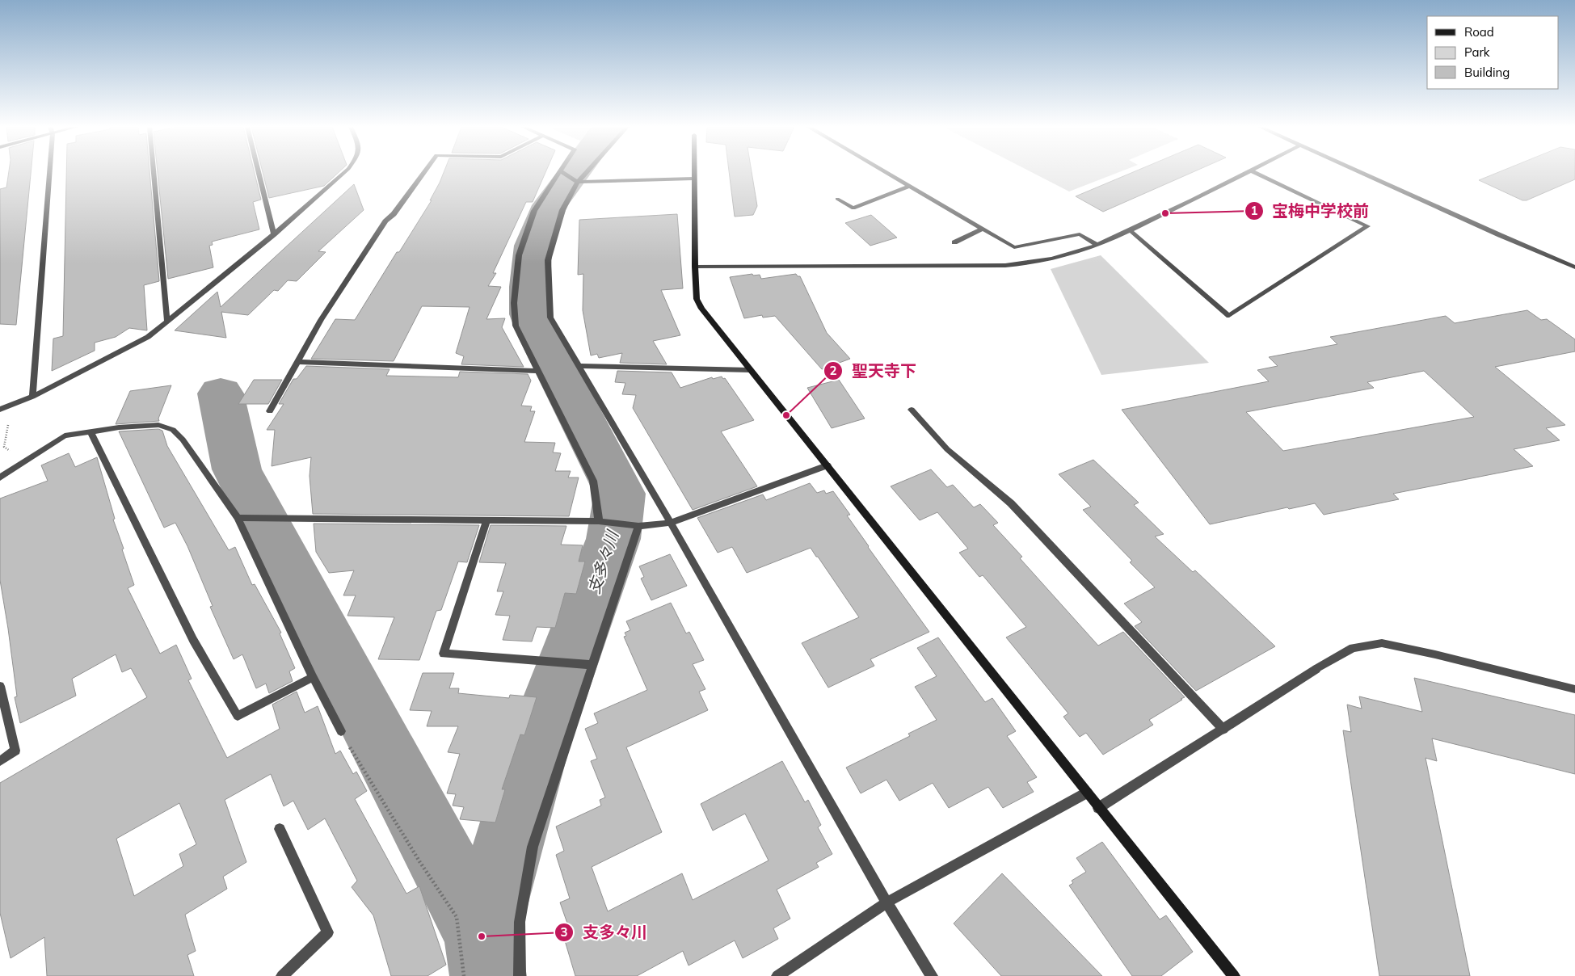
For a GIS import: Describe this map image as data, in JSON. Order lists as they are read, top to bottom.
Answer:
{
  "water": ["支多々川"],
  "places": ["宝梅中学校前", "聖天寺下", "支多々川"],
  "legend": ["Road", "Park", "Building"]
}
